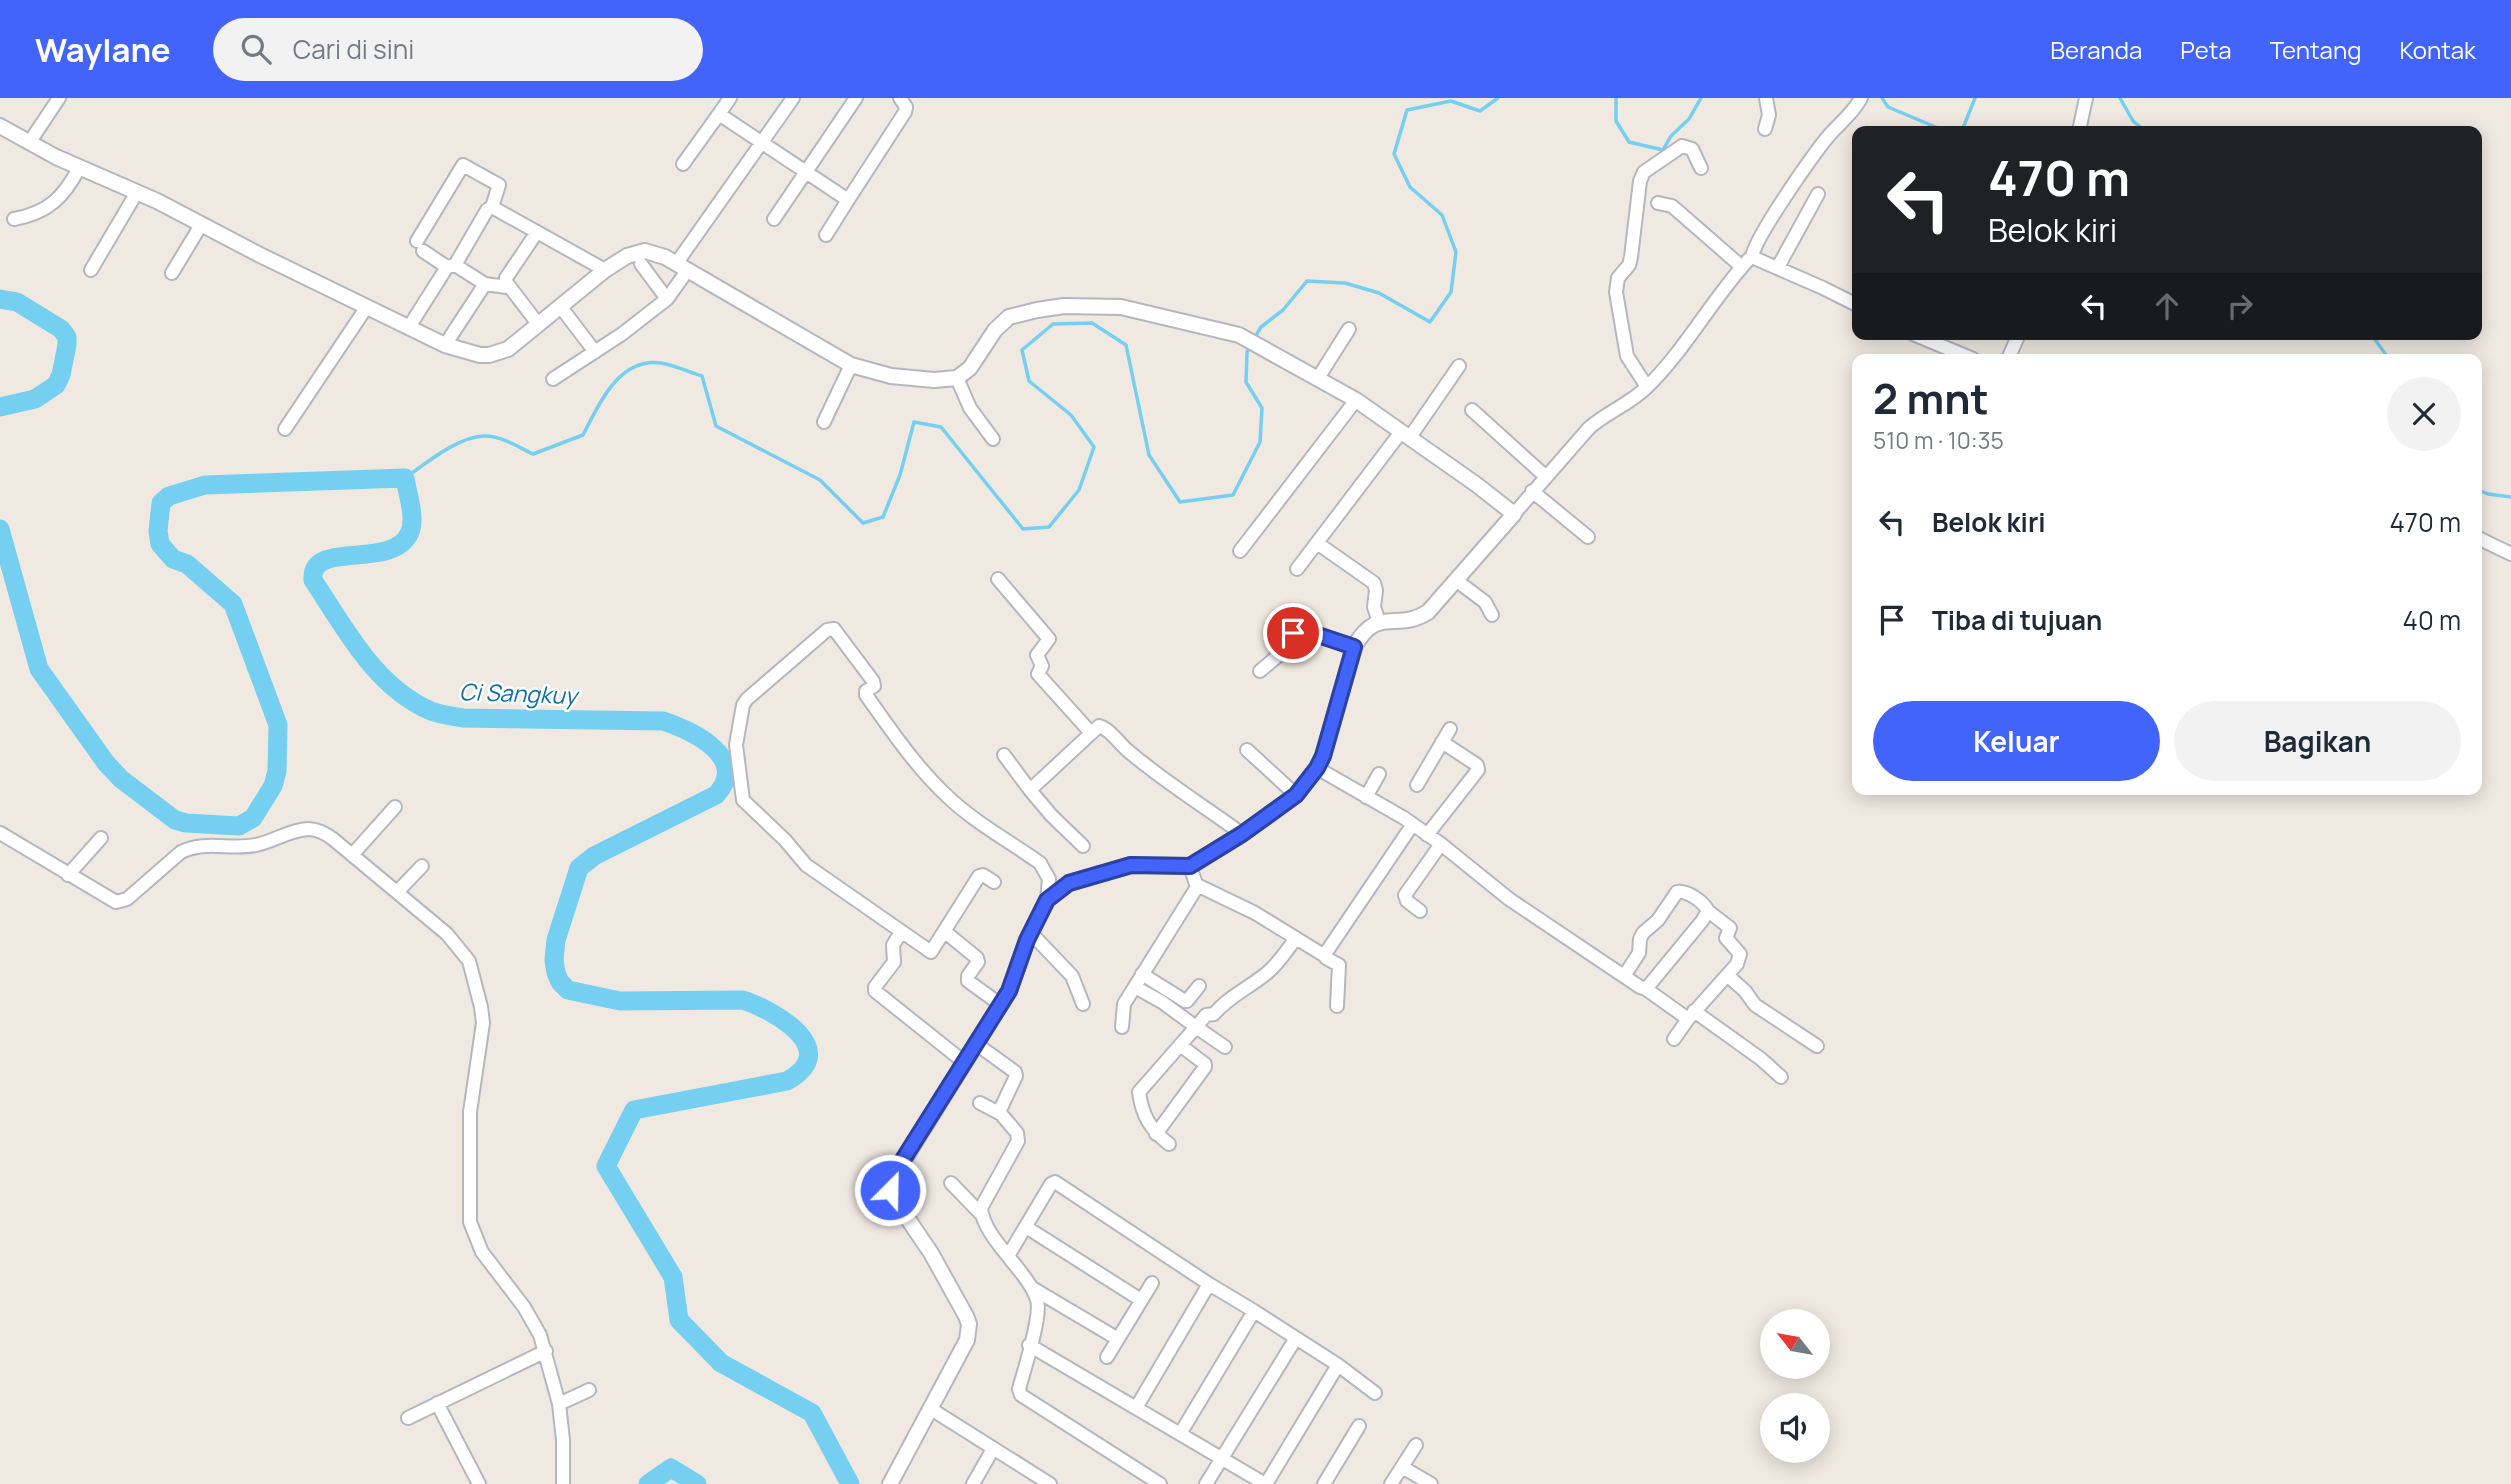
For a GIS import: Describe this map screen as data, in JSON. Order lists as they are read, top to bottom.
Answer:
{
  "water": ["Ci Sangkuy"],
  "north": "top left",
  "page": {
    "header": "Waylane",
    "search": "Cari di sini",
    "nav": [
      "Beranda",
      "Peta",
      "Tentang",
      "Kontak"
    ],
    "turn": ["470 m", "Belok kiri"],
    "heading": ["2 mnt", "510 m · 10:35"],
    "list": [
      {
        "name": "Belok kiri",
        "value": "470 m"
      },
      {
        "name": "Tiba di tujuan",
        "value": "40 m"
      }
    ],
    "buttons": ["Keluar", "Bagikan"]
  }
}
